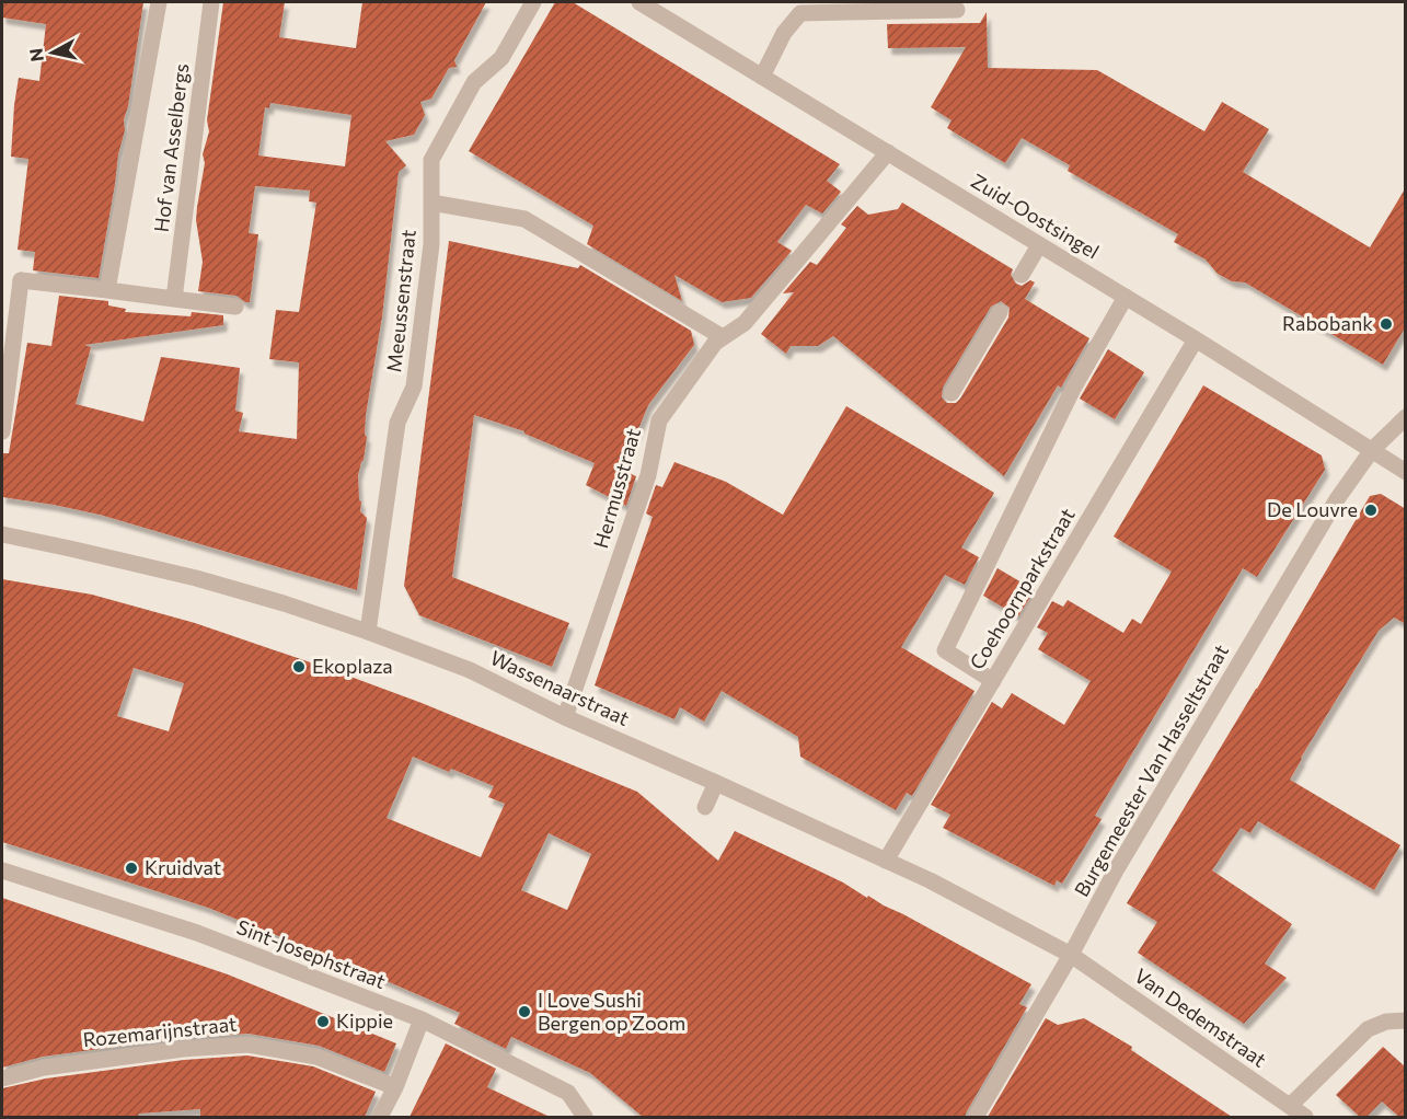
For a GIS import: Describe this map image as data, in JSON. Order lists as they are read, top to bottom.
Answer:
{
  "streets": {
    "street": [
      "Hof van Asselbergs",
      "Zuid-Oostsingel",
      "Meeussenstraat",
      "Hermusstraat",
      "Coehoornparkstraat",
      "Wassenaarstraat",
      "Burgemeester Van Hasseltstraat",
      "Sint-Josephstraat",
      "Van Dedemstraat",
      "Rozemarijnstraat"
    ]
  },
  "crossings": [
    ["Zuid-Oostsingel", "Hermusstraat"],
    ["Zuid-Oostsingel", "Coehoornparkstraat"],
    ["Zuid-Oostsingel", "Burgemeester Van Hasseltstraat"],
    ["Meeussenstraat", "Wassenaarstraat"],
    ["Hermusstraat", "Wassenaarstraat"],
    ["Coehoornparkstraat", "Wassenaarstraat"],
    ["Wassenaarstraat", "Burgemeester Van Hasseltstraat"],
    ["Wassenaarstraat", "Van Dedemstraat"],
    ["Burgemeester Van Hasseltstraat", "Van Dedemstraat"]
  ],
  "places": [
    "Rabobank",
    "De Louvre",
    "Ekoplaza",
    "Kruidvat",
    "I Love Sushi Bergen op Zoom",
    "Kippie"
  ],
  "north": "left"
}
